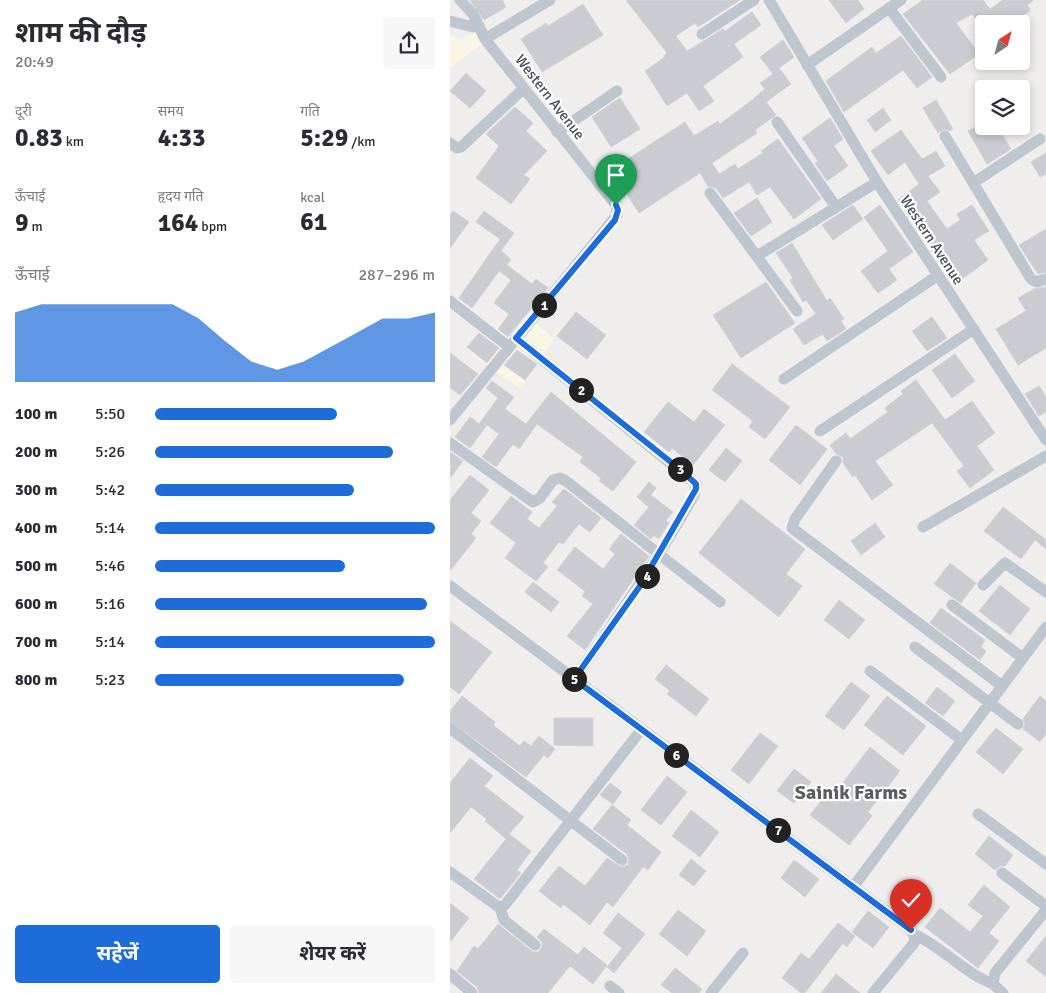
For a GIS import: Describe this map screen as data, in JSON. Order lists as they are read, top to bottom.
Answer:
{
  "streets": {
    "street": ["Western Avenue"]
  },
  "districts": ["Sainik Farms"],
  "north": "top right",
  "page": {
    "heading": ["शाम की दौड़", "20:49"],
    "stats": [
      ["दूरी", "0.83 km"],
      ["समय", "4:33"],
      ["गति", "5:29 /km"],
      ["ऊँचाई", "9 m"],
      ["हृदय गति", "164 bpm"],
      ["kcal", "61"]
    ],
    "chart": ["ऊँचाई", "287–296 m"],
    "pins": [
      "1",
      "2",
      "3",
      "4",
      "5",
      "6",
      "7"
    ],
    "list": [
      {
        "name": "100 m",
        "note": "5:50"
      },
      {
        "name": "200 m",
        "note": "5:26"
      },
      {
        "name": "300 m",
        "note": "5:42"
      },
      {
        "name": "400 m",
        "note": "5:14"
      },
      {
        "name": "500 m",
        "note": "5:46"
      },
      {
        "name": "600 m",
        "note": "5:16"
      },
      {
        "name": "700 m",
        "note": "5:14"
      },
      {
        "name": "800 m",
        "note": "5:23"
      }
    ],
    "buttons": ["सहेजें", "शेयर करें"]
  }
}
